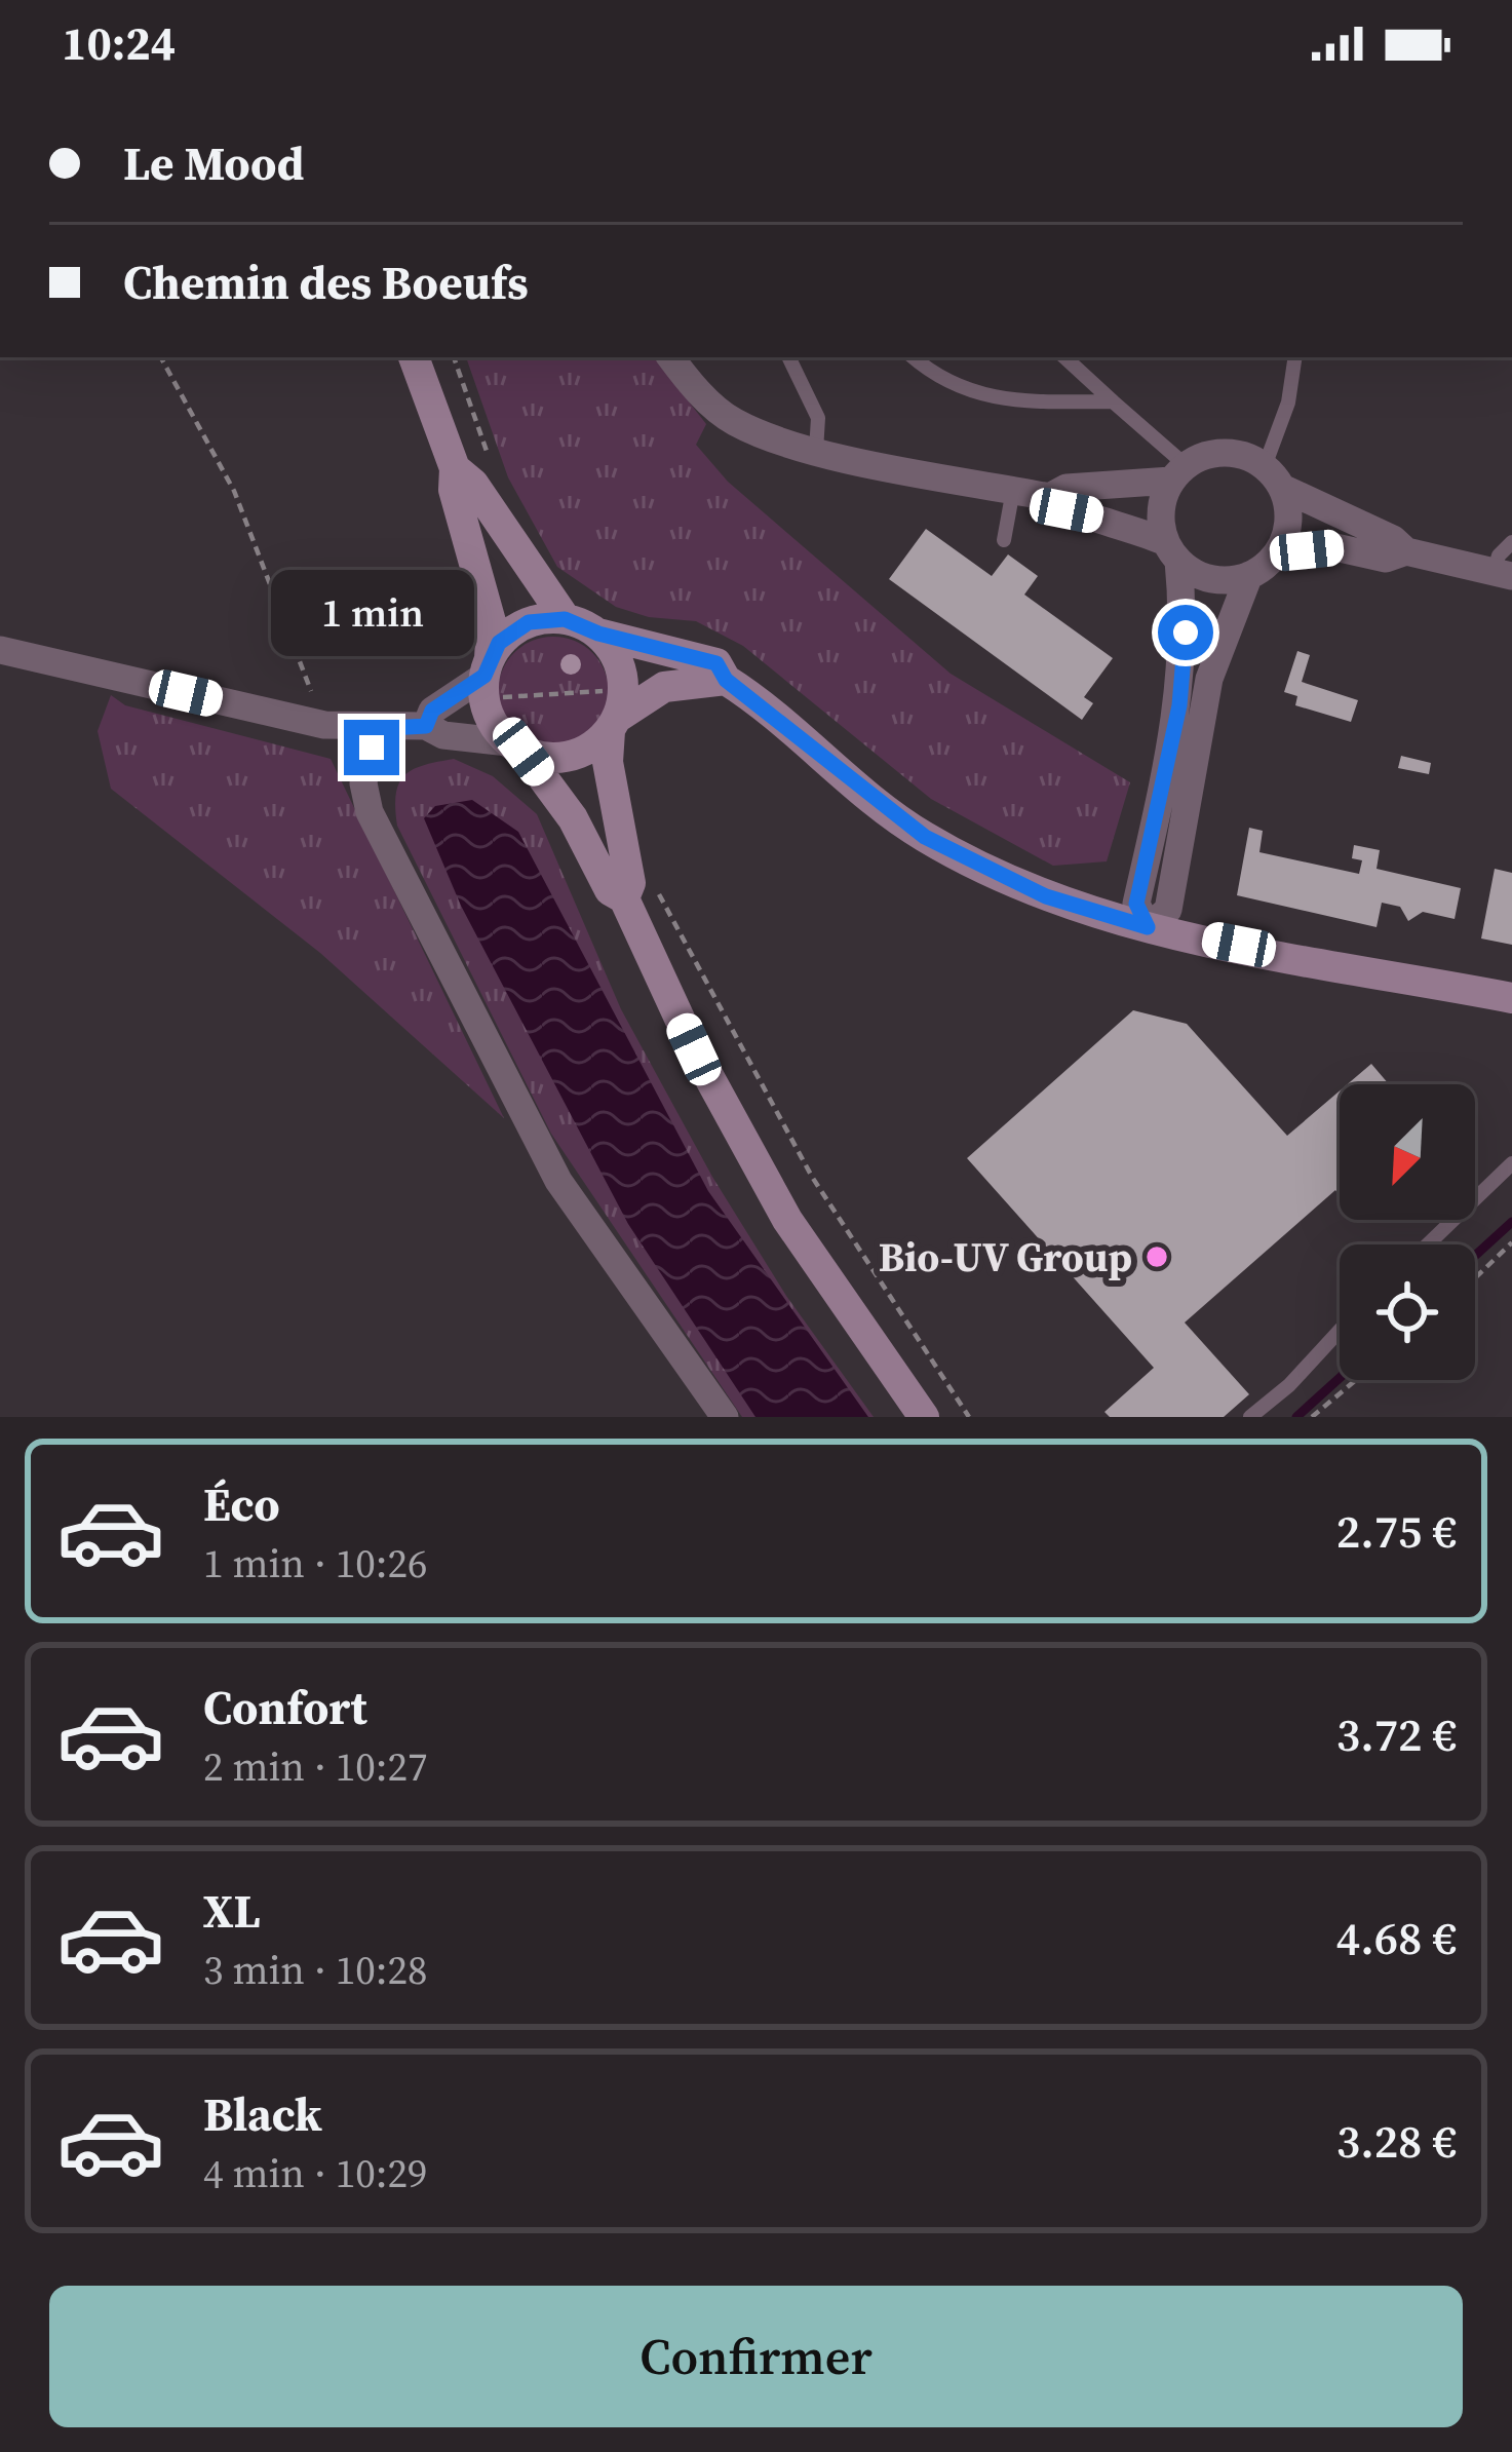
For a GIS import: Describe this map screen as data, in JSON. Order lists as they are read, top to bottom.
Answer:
{
  "places": ["Bio-UV Group"],
  "north": "bottom left",
  "page": {
    "status": "10:24",
    "banner": ["Le Mood", "Chemin des Boeufs"],
    "bubble": "1 min",
    "list": [
      {
        "name": "Éco",
        "note": "1 min · 10:26",
        "value": "2.75 €"
      },
      {
        "name": "Confort",
        "note": "2 min · 10:27",
        "value": "3.72 €"
      },
      {
        "name": "XL",
        "note": "3 min · 10:28",
        "value": "4.68 €"
      },
      {
        "name": "Black",
        "note": "4 min · 10:29",
        "value": "3.28 €"
      }
    ],
    "buttons": "Confirmer"
  }
}
